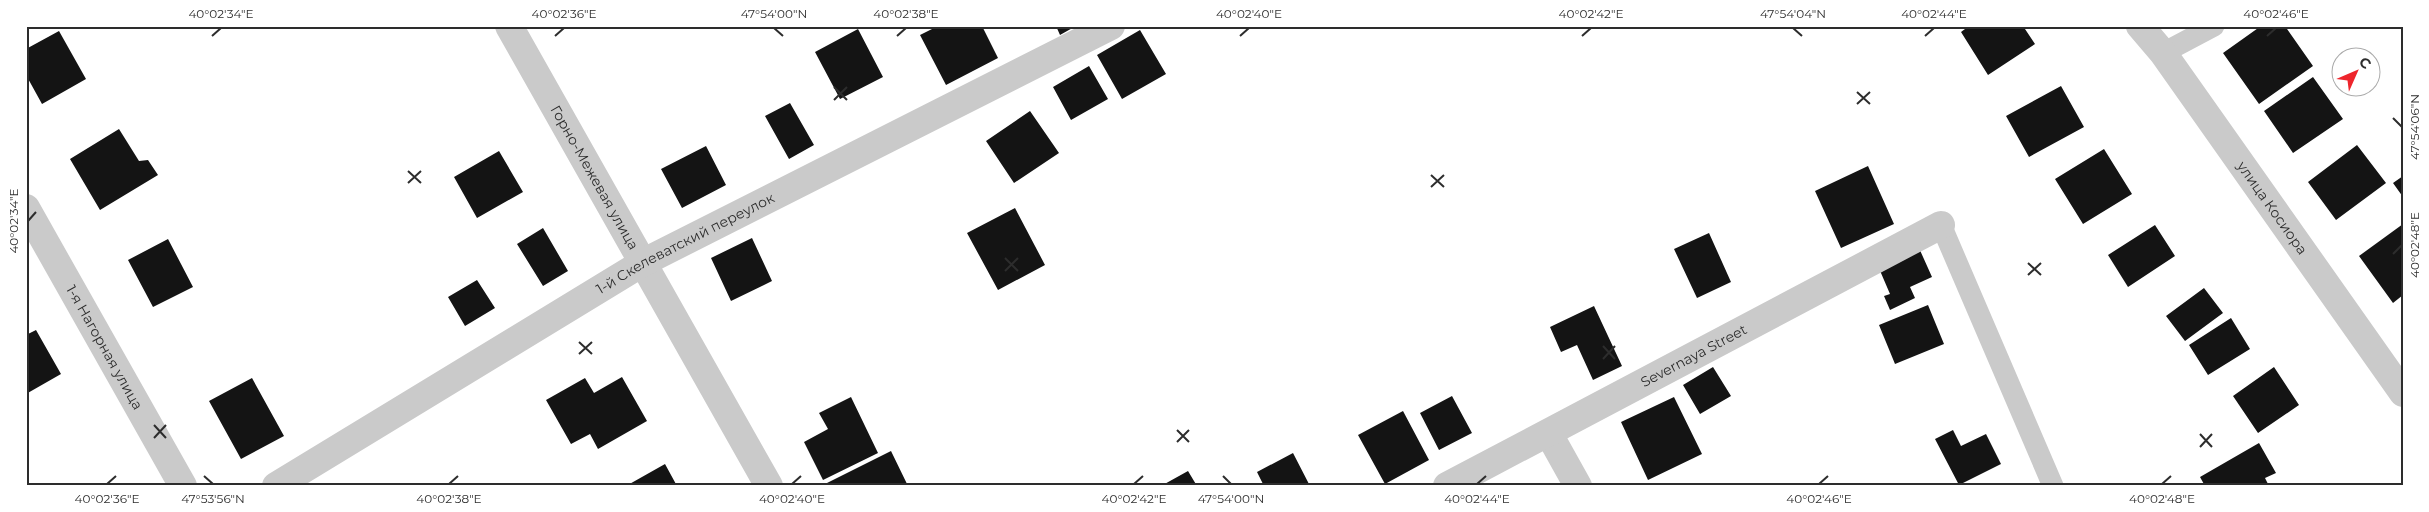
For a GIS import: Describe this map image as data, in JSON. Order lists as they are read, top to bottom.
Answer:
{
  "streets": {
    "street": [
      "Горно-Межевая улица",
      "улица Косиора",
      "1-й Скелеватский переулок",
      "1-я Нагорная улица",
      "Severnaya Street"
    ]
  },
  "crossings": [
    ["Горно-Межевая улица", "1-й Скелеватский переулок"]
  ],
  "north": "top right",
  "coordinates": [
    "40°02'34\"E",
    "40°02'36\"E",
    "47°54'00\"N",
    "40°02'38\"E",
    "40°02'40\"E",
    "40°02'42\"E",
    "47°54'04\"N",
    "40°02'44\"E",
    "40°02'46\"E",
    "47°54'06\"N",
    "40°02'48\"E",
    "47°53'56\"N"
  ]
}
